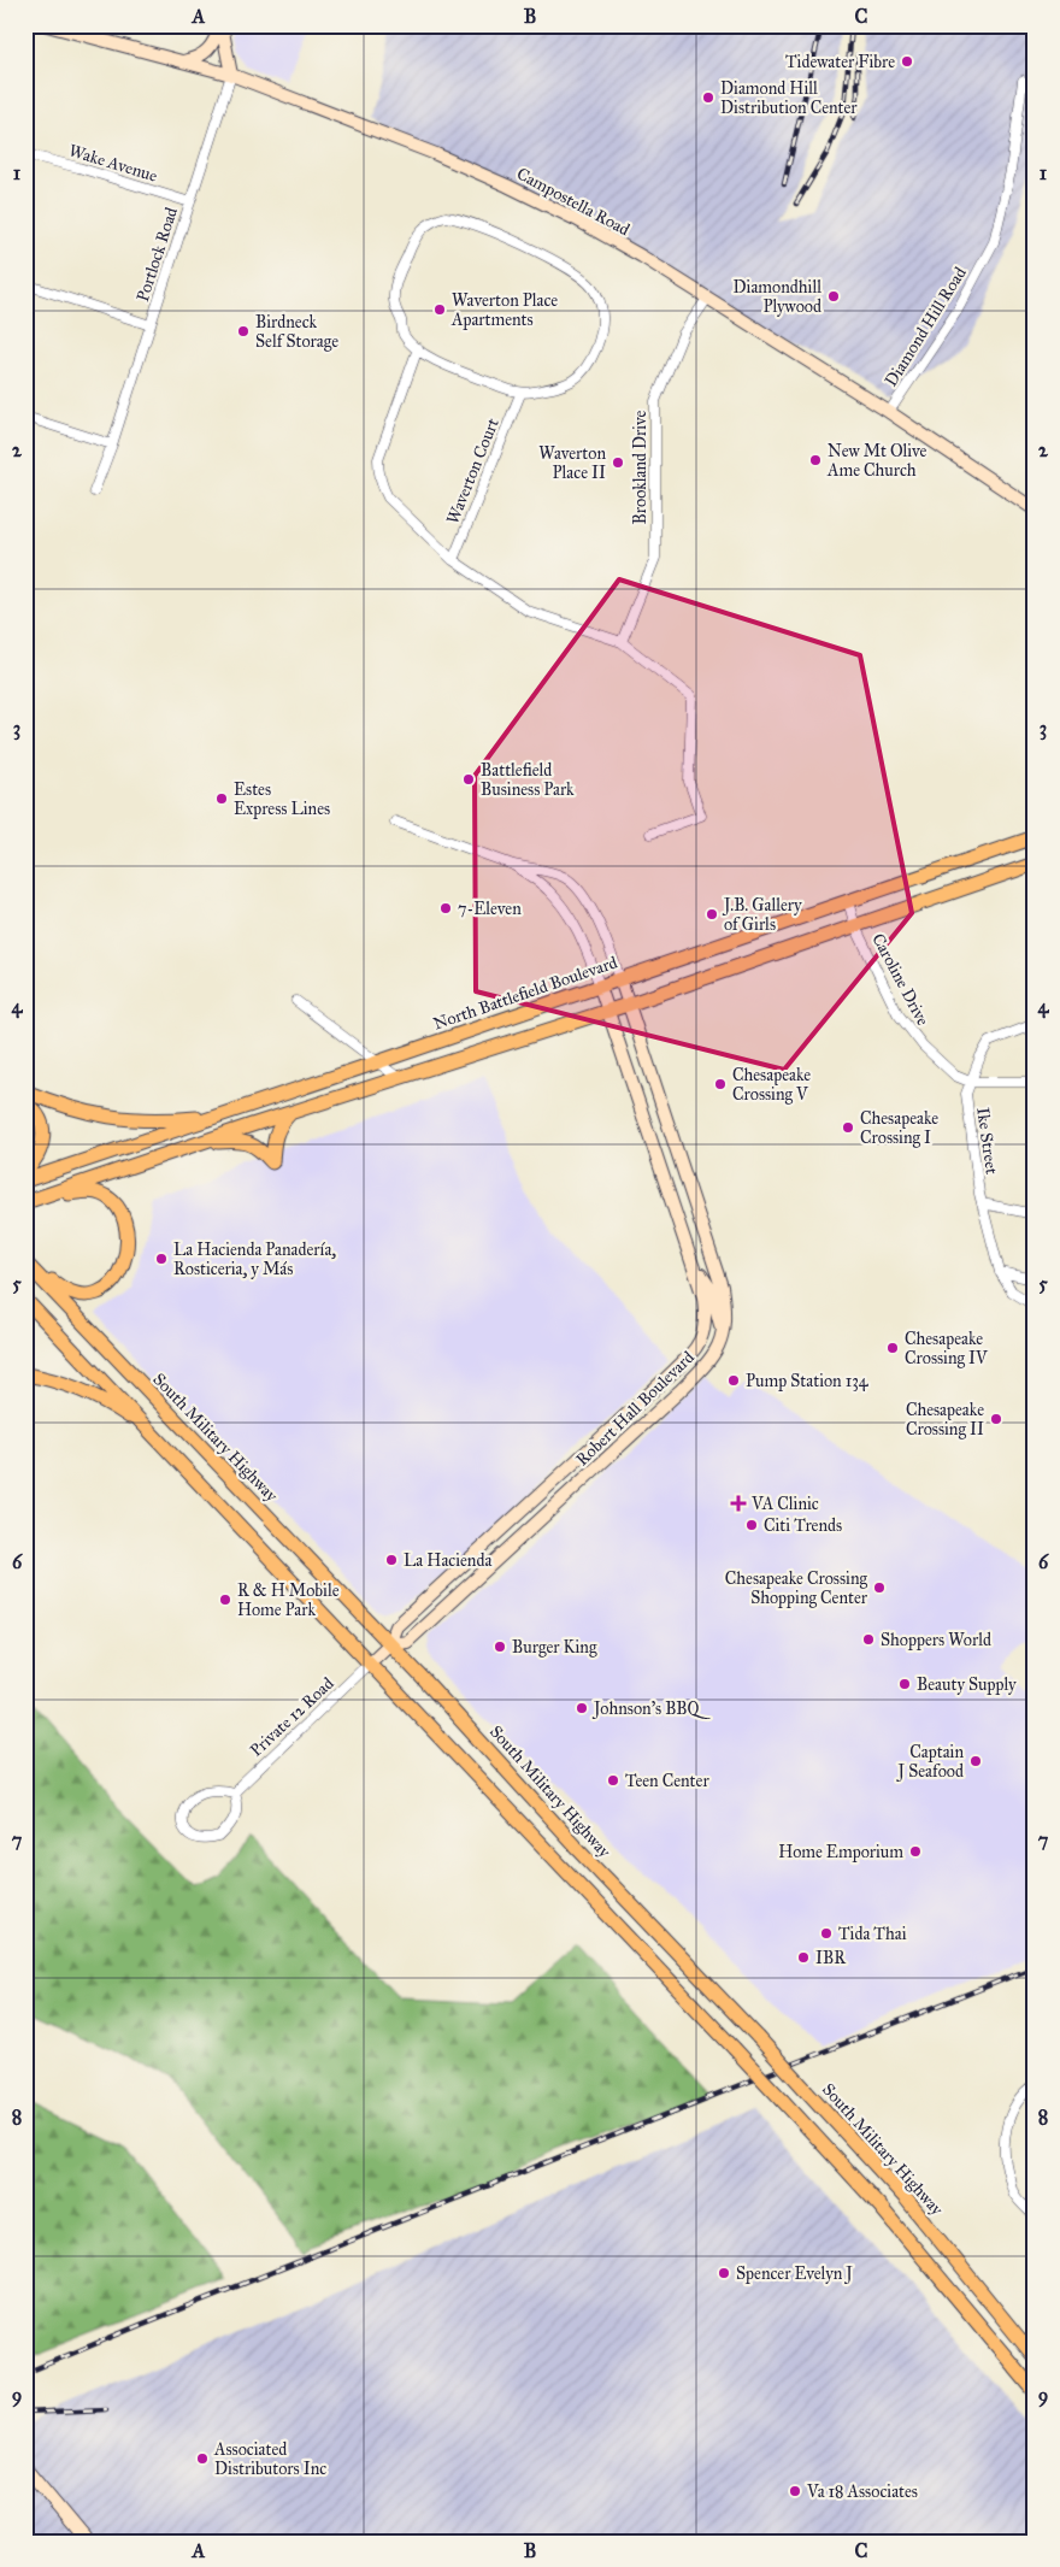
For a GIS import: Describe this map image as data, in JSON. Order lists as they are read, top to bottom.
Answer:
{
  "streets": {
    "main road": ["North Battlefield Boulevard", "South Military Highway"],
    "street": [
      "Wake Avenue",
      "Campostella Road",
      "Portlock Road",
      "Diamond Hill Road",
      "Brookland Drive",
      "Waverton Court",
      "Caroline Drive",
      "Ike Street",
      "Robert Hall Boulevard",
      "Private 12 Road"
    ]
  },
  "crossings": [
    ["Wake Avenue", "Portlock Road"],
    ["Campostella Road", "Portlock Road"],
    ["Campostella Road", "Diamond Hill Road"],
    ["Campostella Road", "Brookland Drive"],
    ["Caroline Drive", "North Battlefield Boulevard"],
    ["Caroline Drive", "Ike Street"],
    ["North Battlefield Boulevard", "Robert Hall Boulevard"],
    ["Robert Hall Boulevard", "South Military Highway"],
    ["Robert Hall Boulevard", "Private 12 Road"]
  ],
  "places": {
    "other": [
      "Tidewater Fibre",
      "Diamond Hill Distribution Center",
      "Diamondhill Plywood",
      "Waverton Place Apartments",
      "Birdneck Self Storage",
      "New Mt Olive Ame Church",
      "Waverton Place II",
      "Battlefield Business Park",
      "Estes Express Lines",
      "7-Eleven",
      "J.B. Gallery of Girls",
      "Chesapeake Crossing V",
      "Chesapeake Crossing I",
      "La Hacienda Panadería, Rosticeria, y Más",
      "Chesapeake Crossing IV",
      "Pump Station 134",
      "Chesapeake Crossing II",
      "Citi Trends",
      "La Hacienda",
      "Chesapeake Crossing Shopping Center",
      "R & H Mobile Home Park",
      "Shoppers World",
      "Burger King",
      "Beauty Supply",
      "Johnson's BBQ",
      "Captain J Seafood",
      "Teen Center",
      "Home Emporium",
      "Tida Thai",
      "IBR",
      "Spencer Evelyn J",
      "Associated Distributors Inc",
      "Va 18 Associates"
    ],
    "health": ["VA Clinic"]
  },
  "grid": {
    "columns": ["A", "B", "C"],
    "rows": [
      "1",
      "2",
      "3",
      "4",
      "5",
      "6",
      "7",
      "8",
      "9"
    ]
  }
}
